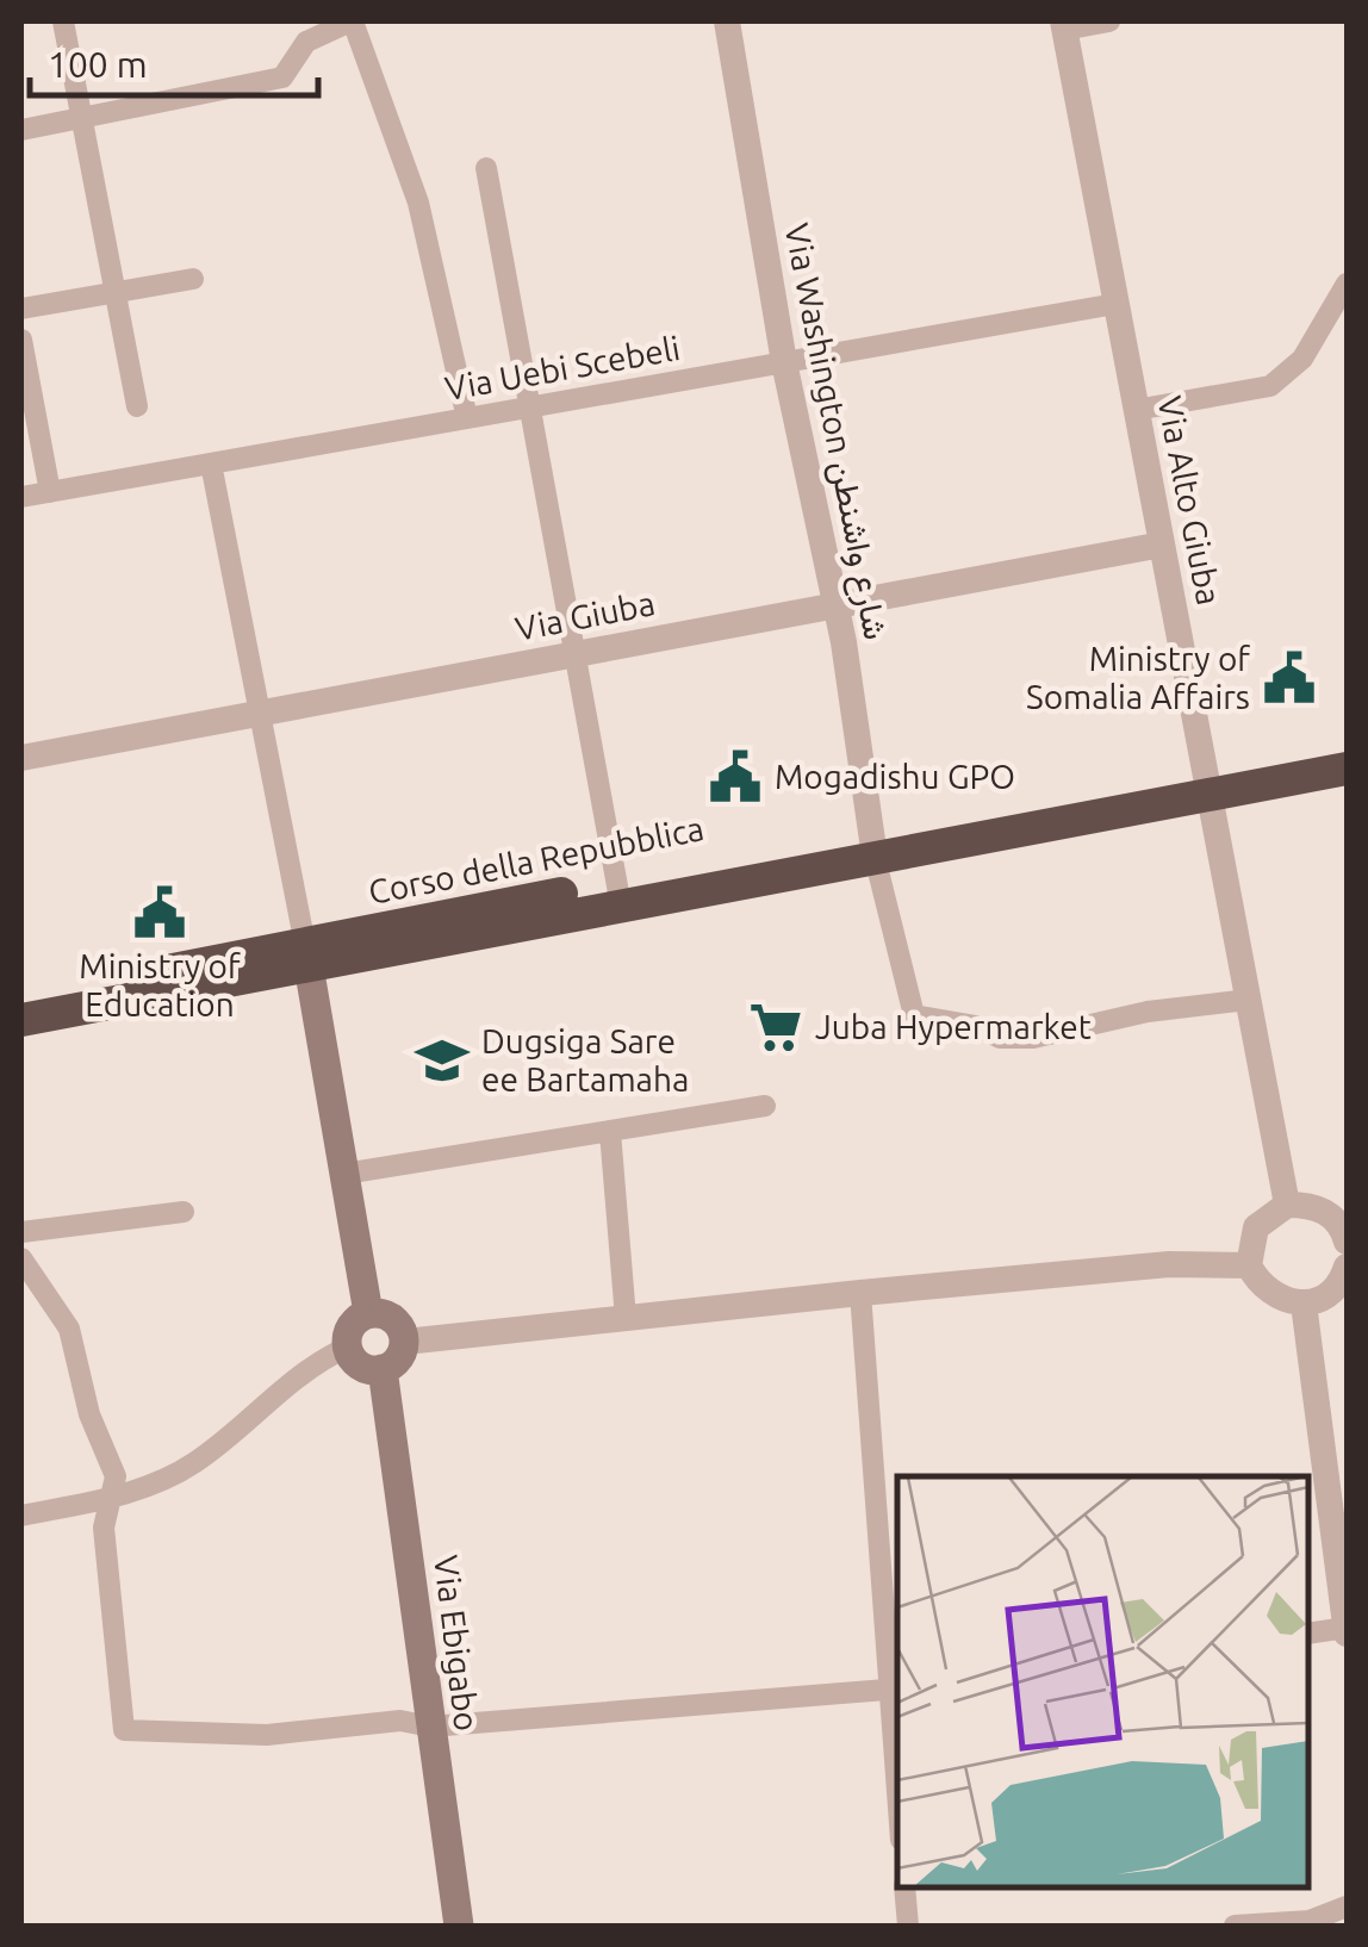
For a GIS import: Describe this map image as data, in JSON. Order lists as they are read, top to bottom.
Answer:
{
  "streets": {
    "main road": ["Via Ebigabo"],
    "street": [
      "Via Uebi Scebeli",
      "Via Washington شارع واشنطن",
      "Via Alto Giuba",
      "Via Giuba"
    ]
  },
  "crossings": [
    ["Via Uebi Scebeli", "Via Washington شارع واشنطن"],
    ["Via Uebi Scebeli", "Via Alto Giuba"],
    ["Via Washington شارع واشنطن", "Via Giuba"],
    ["Via Alto Giuba", "Via Giuba"]
  ],
  "places": {
    "public building": ["Ministry of Somalia Affairs", "Mogadishu GPO", "Ministry of Education"],
    "supermarket": ["Juba Hypermarket"],
    "school or university": ["Dugsiga Sare ee Bartamaha"]
  },
  "scale_bar": "100 m"
}
